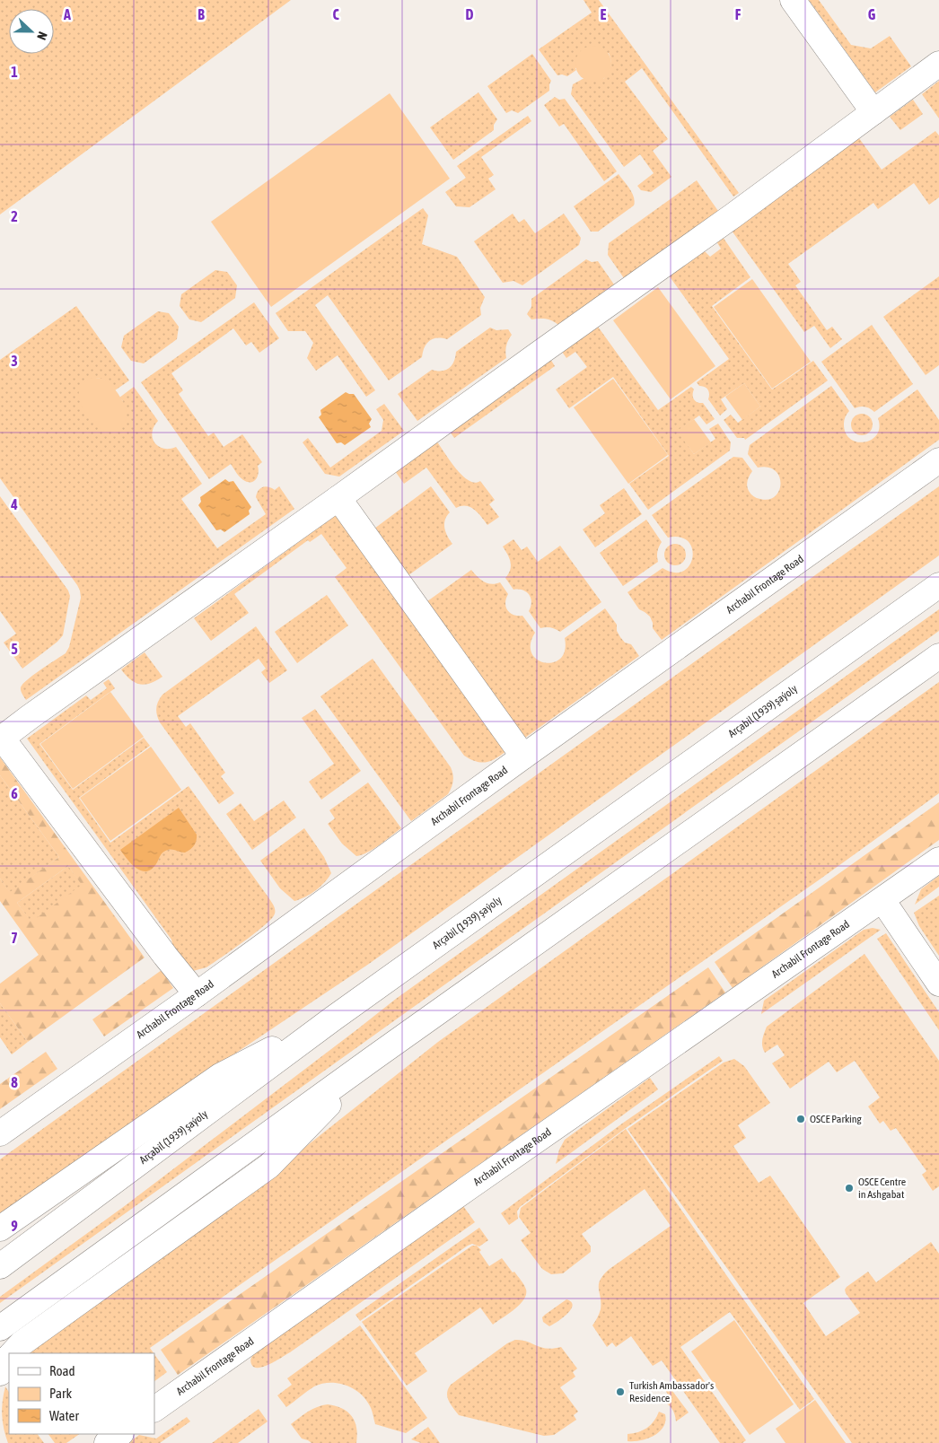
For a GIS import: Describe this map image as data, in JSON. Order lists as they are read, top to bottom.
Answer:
{
  "streets": {
    "street": ["Archabil Frontage Road", "Arçabil (1939) şaýoly"]
  },
  "places": ["OSCE Parking", "OSCE Centre in Ashgabat", "Turkish Ambassador's Residence"],
  "legend": ["Road", "Park", "Water"],
  "north": "right",
  "grid": {
    "columns": [
      "A",
      "B",
      "C",
      "D",
      "E",
      "F",
      "G"
    ],
    "rows": [
      "1",
      "2",
      "3",
      "4",
      "5",
      "6",
      "7",
      "8",
      "9"
    ]
  }
}
